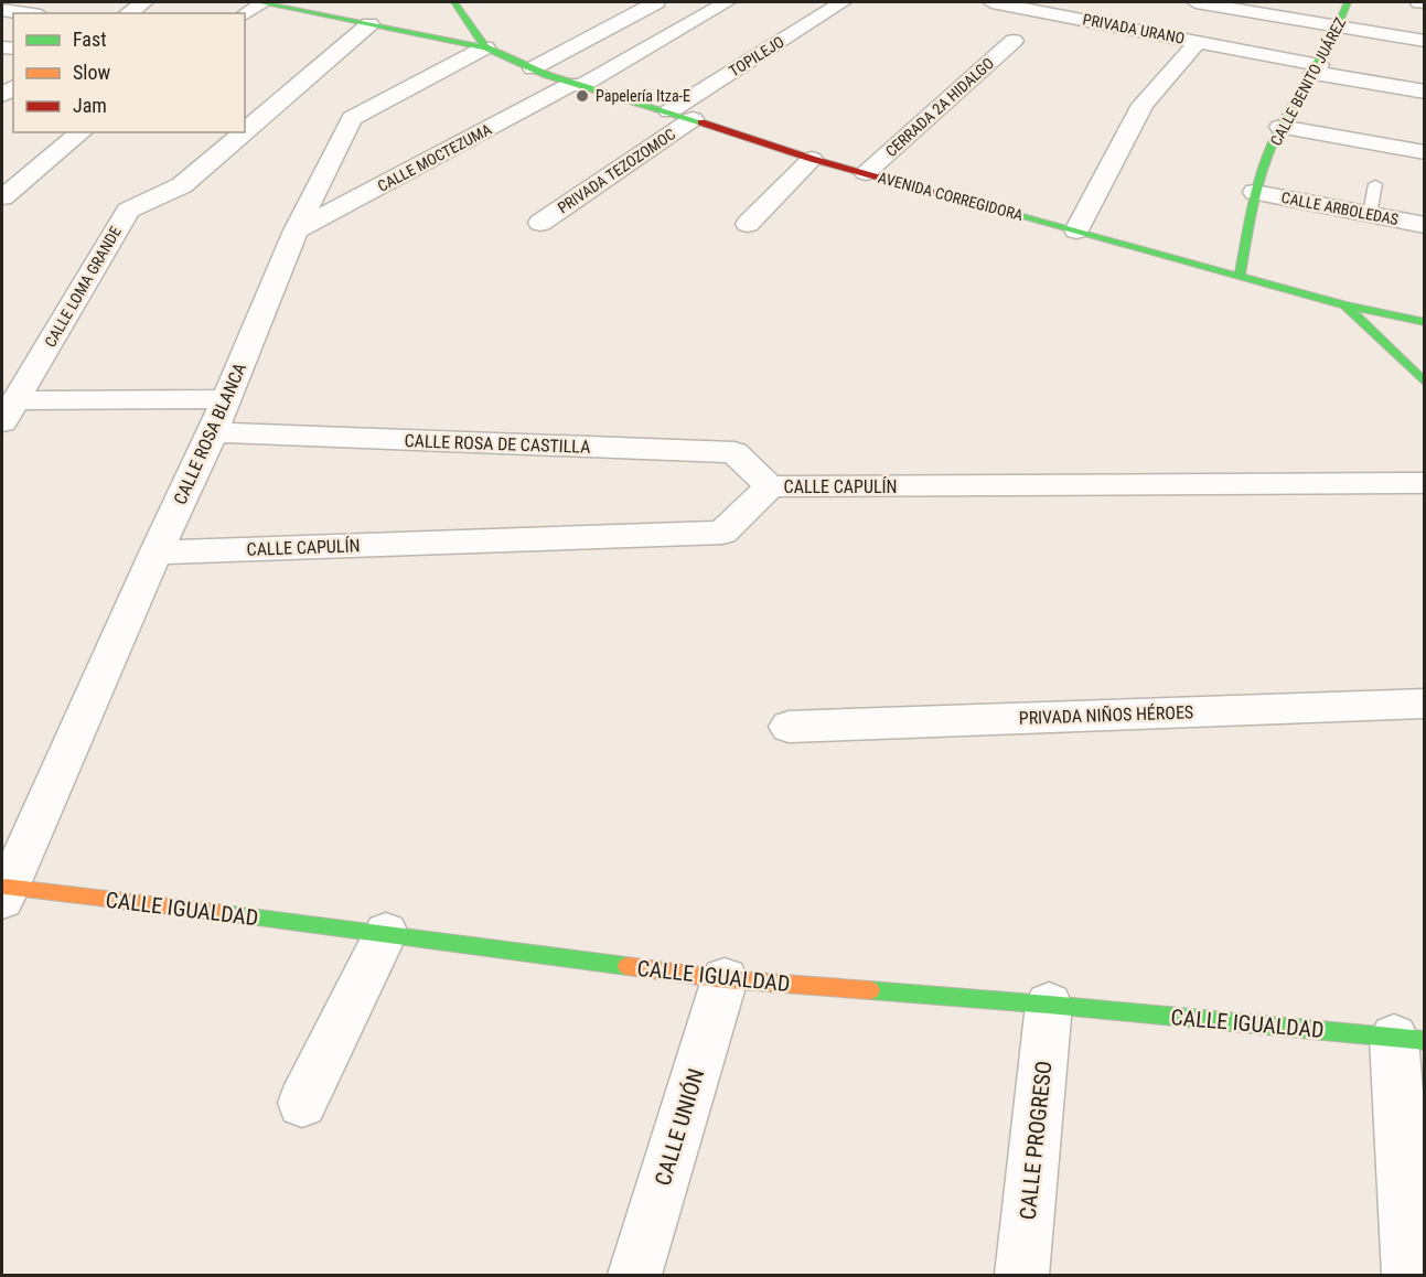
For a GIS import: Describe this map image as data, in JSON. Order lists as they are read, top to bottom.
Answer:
{
  "streets": {
    "main road": ["CALLE BENITO JUÁREZ", "AVENIDA CORREGIDORA", "CALLE IGUALDAD"],
    "street": [
      "PRIVADA URANO",
      "TOPILEJO",
      "CERRADA 2A HIDALGO",
      "CALLE MOCTEZUMA",
      "PRIVADA TEZOZOMOC",
      "CALLE ARBOLEDAS",
      "CALLE LOMA GRANDE",
      "CALLE ROSA BLANCA",
      "CALLE ROSA DE CASTILLA",
      "CALLE CAPULÍN",
      "PRIVADA NIÑOS HÉROES",
      "CALLE UNIÓN",
      "CALLE PROGRESO"
    ]
  },
  "crossings": [
    ["PRIVADA URANO", "CALLE BENITO JUÁREZ"],
    ["TOPILEJO", "AVENIDA CORREGIDORA"],
    ["CALLE BENITO JUÁREZ", "AVENIDA CORREGIDORA"],
    ["CALLE BENITO JUÁREZ", "CALLE ARBOLEDAS"],
    ["CERRADA 2A HIDALGO", "AVENIDA CORREGIDORA"],
    ["CALLE MOCTEZUMA", "AVENIDA CORREGIDORA"],
    ["CALLE MOCTEZUMA", "CALLE ROSA BLANCA"],
    ["PRIVADA TEZOZOMOC", "AVENIDA CORREGIDORA"],
    ["AVENIDA CORREGIDORA", "CALLE LOMA GRANDE"],
    ["AVENIDA CORREGIDORA", "CALLE ROSA BLANCA"],
    ["CALLE ROSA BLANCA", "CALLE ROSA DE CASTILLA"],
    ["CALLE ROSA BLANCA", "CALLE CAPULÍN"],
    ["CALLE ROSA BLANCA", "CALLE IGUALDAD"],
    ["CALLE ROSA DE CASTILLA", "CALLE CAPULÍN"],
    ["CALLE IGUALDAD", "CALLE UNIÓN"],
    ["CALLE IGUALDAD", "CALLE PROGRESO"]
  ],
  "places": ["Papelería Itza-E"],
  "legend": ["Fast", "Slow", "Jam"]
}
